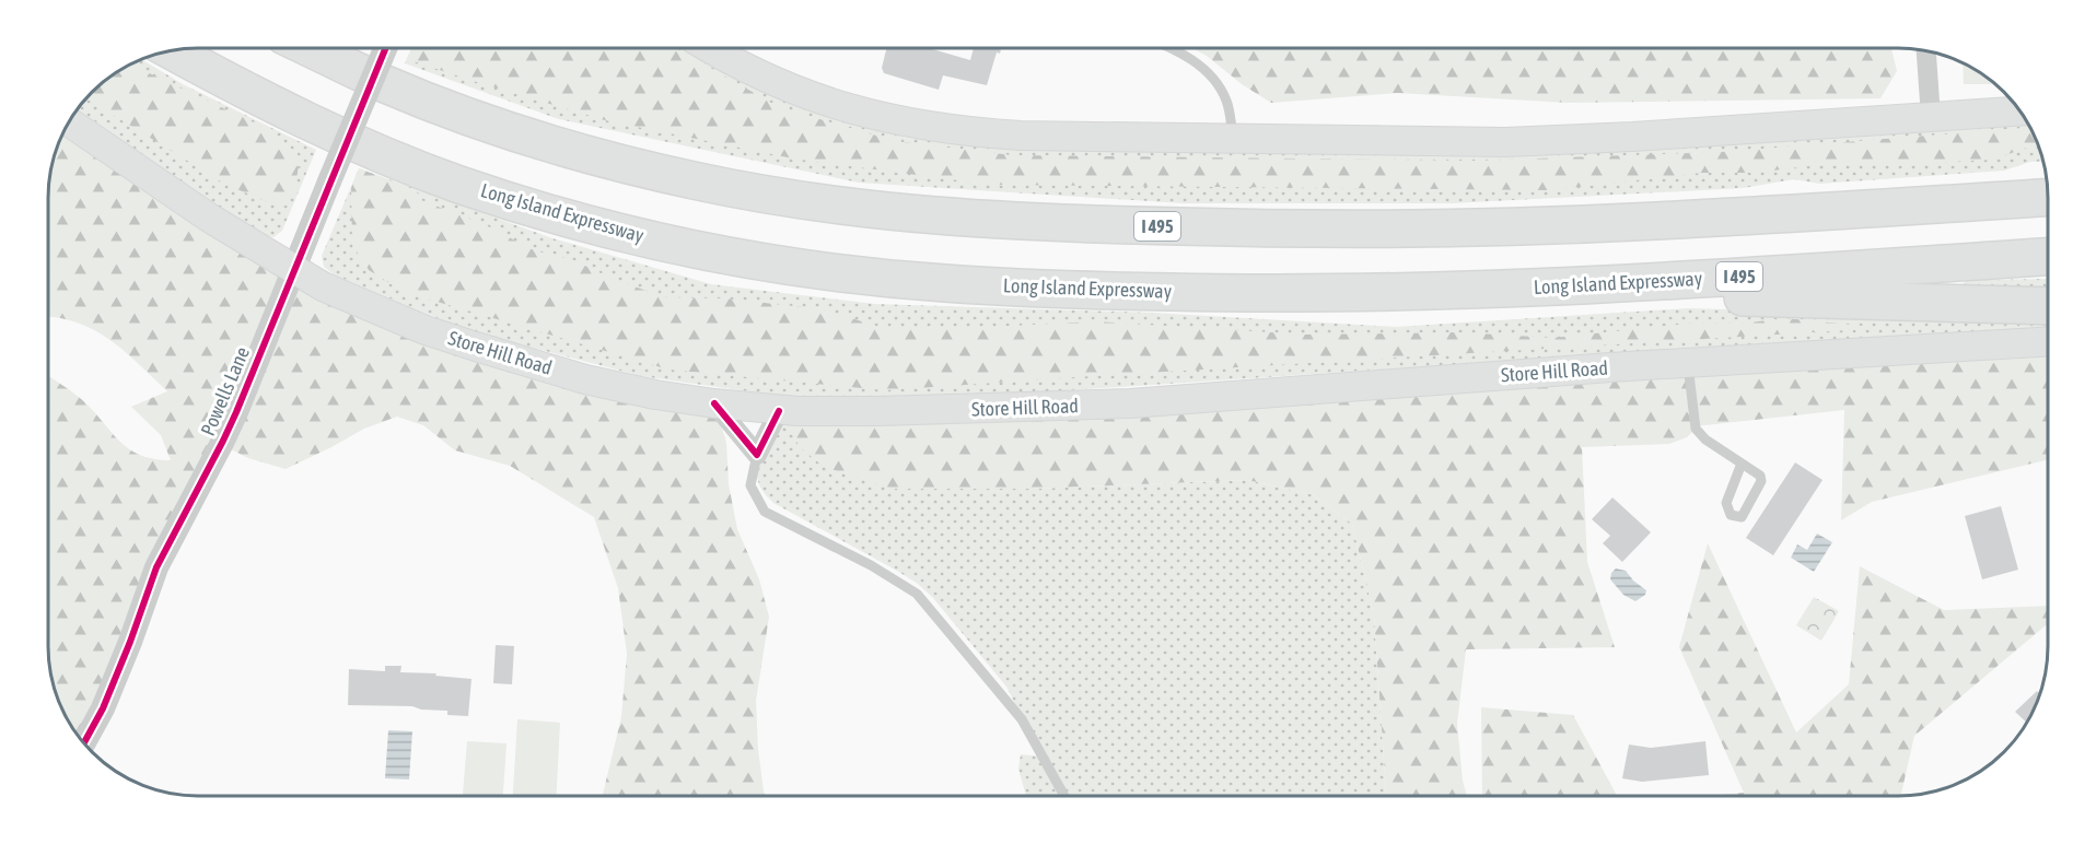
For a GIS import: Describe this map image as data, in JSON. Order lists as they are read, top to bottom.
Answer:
{
  "streets": {
    "highway": ["Long Island Expressway", "I 495"],
    "main road": ["Store Hill Road"],
    "street": ["Powells Lane"]
  },
  "crossings": [
    ["Store Hill Road", "Powells Lane"]
  ]
}
